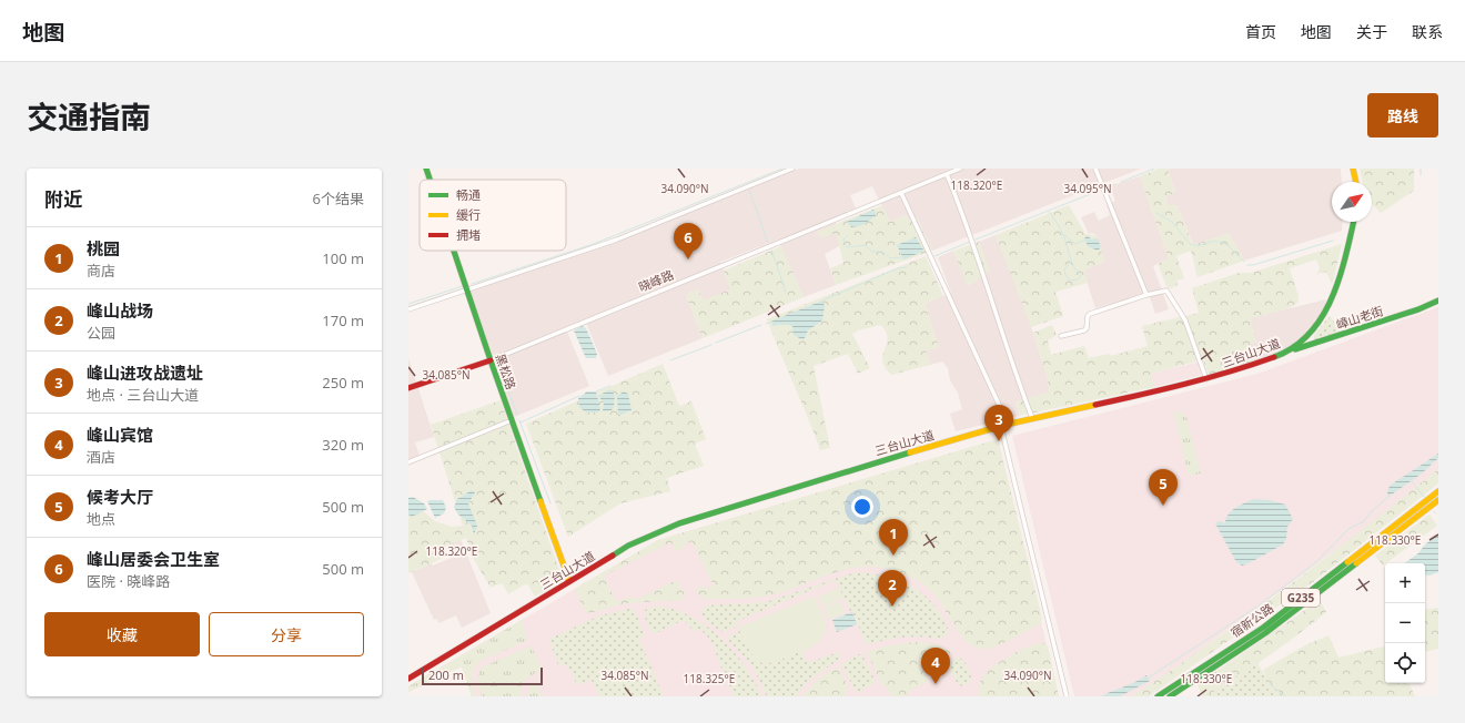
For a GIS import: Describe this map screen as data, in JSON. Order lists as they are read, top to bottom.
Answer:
{
  "streets": {
    "main road": [
      "晓峰路",
      "嶂山老街",
      "三台山大道",
      "黑松路",
      "G235",
      "宿新公路"
    ]
  },
  "crossings": [
    ["晓峰路", "黑松路"],
    ["嶂山老街", "三台山大道"],
    ["三台山大道", "黑松路"]
  ],
  "legend": ["畅通", "缓行", "拥堵"],
  "scale_bar": "200 m",
  "north": "top right",
  "page": {
    "header": "地图",
    "nav": [
      "首页",
      "地图",
      "关于",
      "联系"
    ],
    "title": "交通指南",
    "buttons": [
      "路线",
      ["收藏", "分享"]
    ],
    "heading": ["附近", "6个结果"],
    "pins": [
      "6",
      "3",
      "5",
      "1",
      "2",
      "4"
    ],
    "list": [
      {
        "mark": "1",
        "name": "桃园",
        "note": "商店",
        "value": "100 m"
      },
      {
        "mark": "2",
        "name": "峰山战场",
        "note": "公园",
        "value": "170 m"
      },
      {
        "mark": "3",
        "name": "峰山进攻战遗址",
        "note": "地点 · 三台山大道",
        "value": "250 m"
      },
      {
        "mark": "4",
        "name": "峰山宾馆",
        "note": "酒店",
        "value": "320 m"
      },
      {
        "mark": "5",
        "name": "候考大厅",
        "note": "地点",
        "value": "500 m"
      },
      {
        "mark": "6",
        "name": "峰山居委会卫生室",
        "note": "医院 · 晓峰路",
        "value": "500 m"
      }
    ],
    "map_buttons": ["+", "−"],
    "scale": "200 m"
  },
  "coordinates": [
    "118.320°E",
    "34.090°N",
    "34.095°N",
    "34.085°N",
    "118.330°E",
    "118.325°E"
  ]
}
